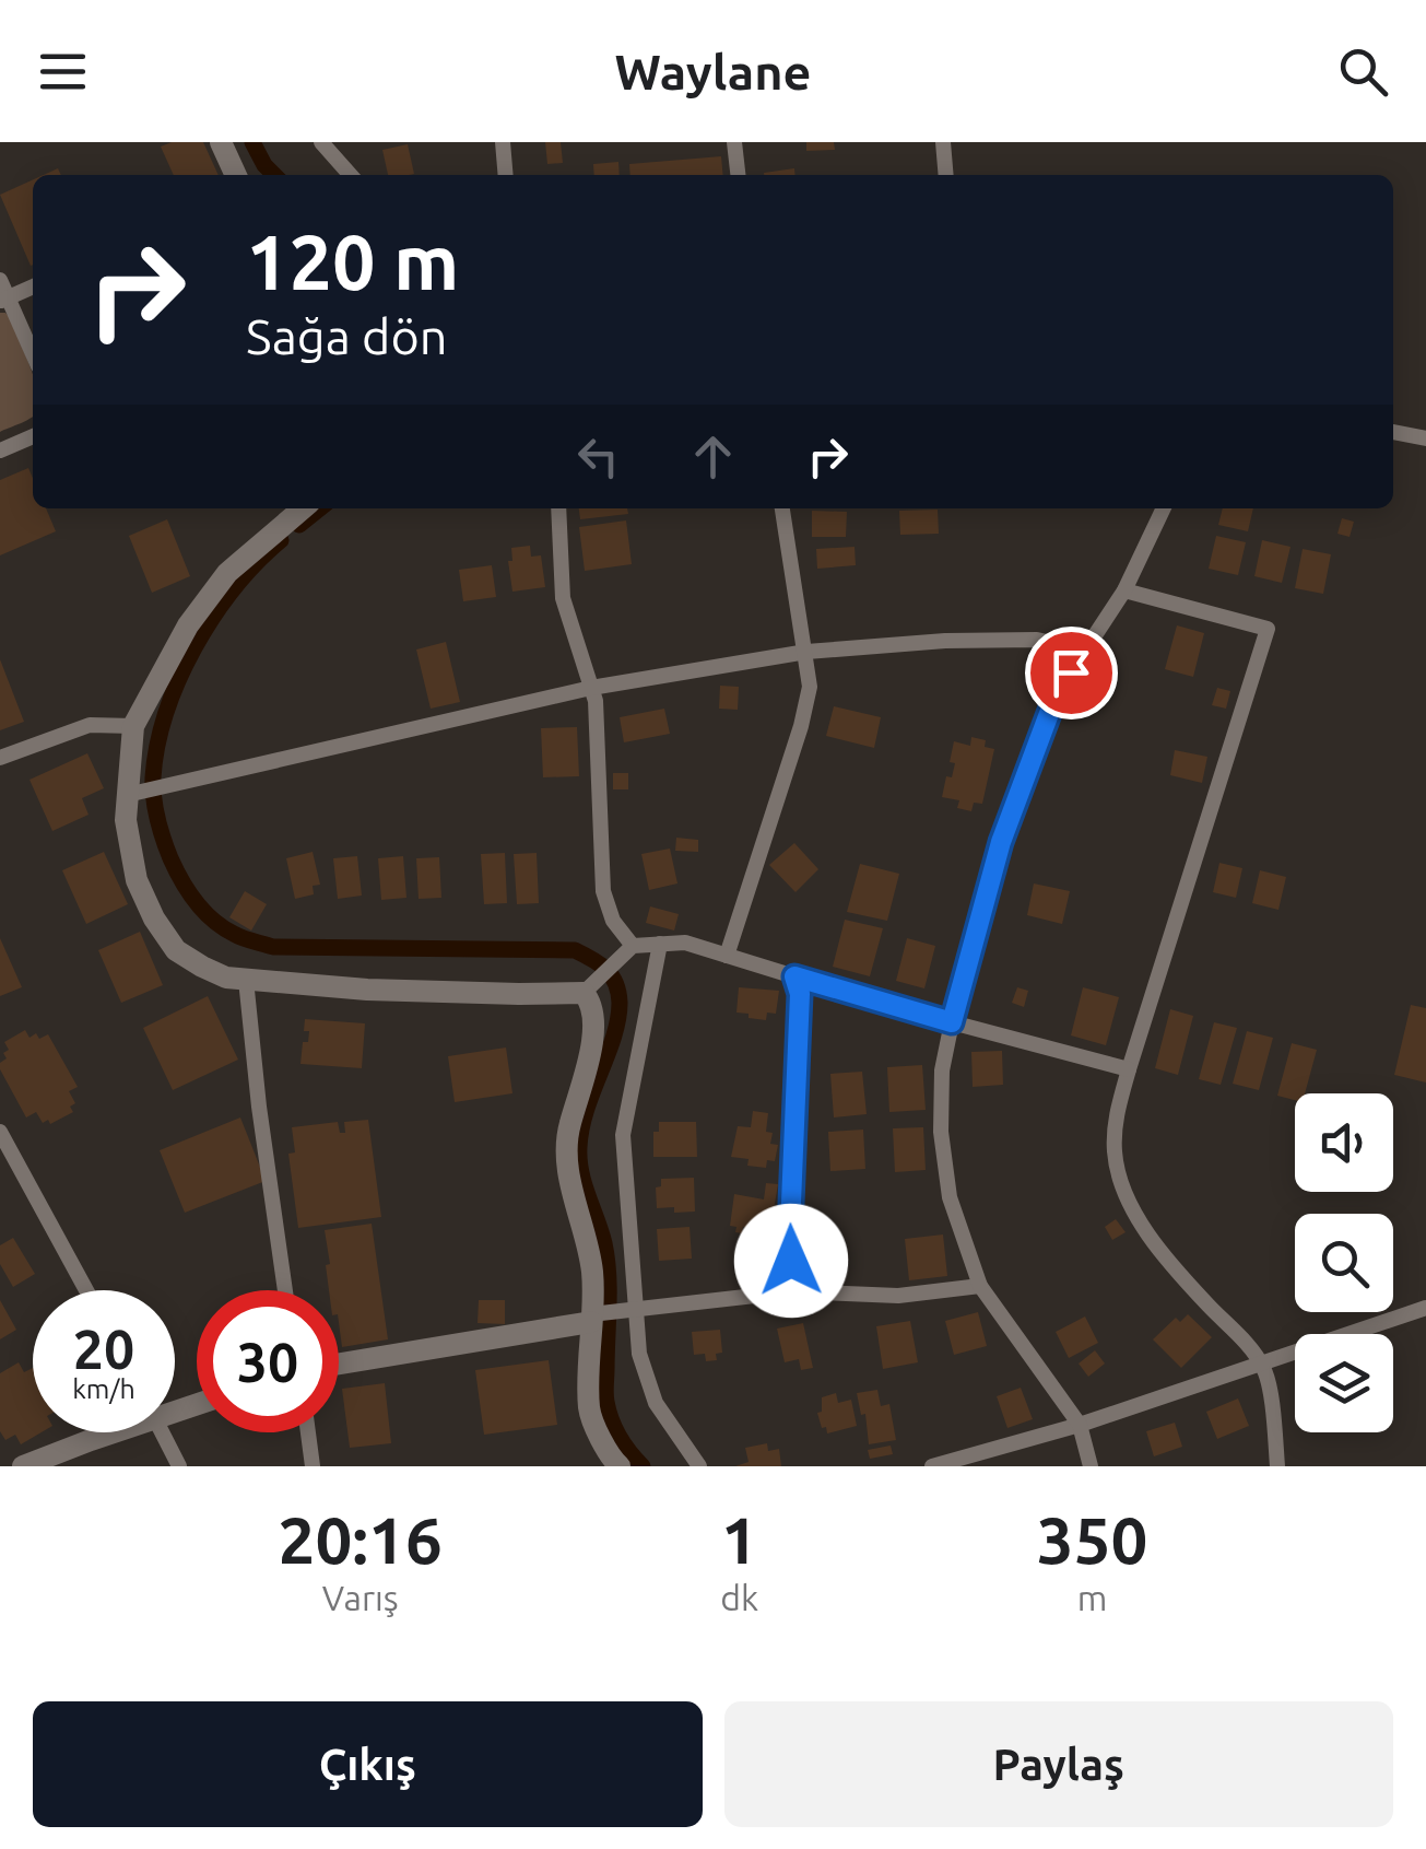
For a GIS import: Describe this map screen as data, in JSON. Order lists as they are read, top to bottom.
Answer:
{
  "page": {
    "header": "Waylane",
    "turn": ["120 m", "Sağa dön"],
    "speed": "20 km/h",
    "limit": "30",
    "eta": [
      "20:16",
      "Varış",
      "1",
      "dk",
      "350",
      "m"
    ],
    "buttons": ["Çıkış", "Paylaş"]
  }
}
